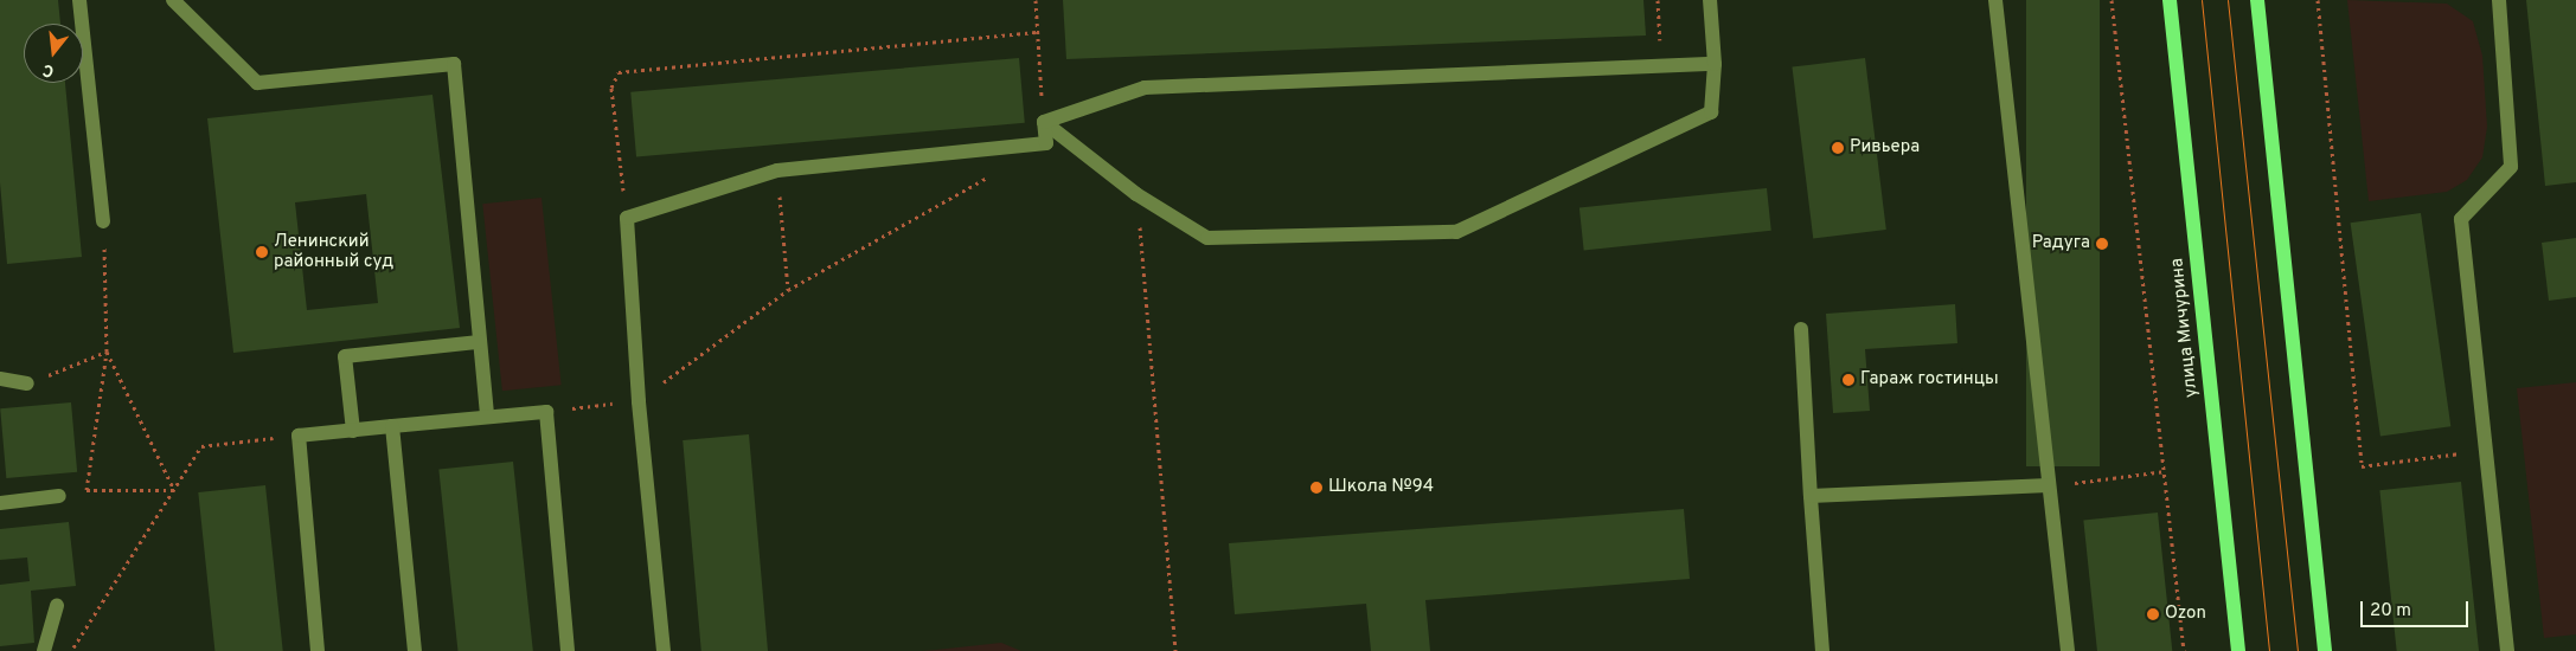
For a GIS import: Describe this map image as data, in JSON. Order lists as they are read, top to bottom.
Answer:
{
  "streets": {
    "main road": ["улица Мичурина"]
  },
  "places": [
    "Ривьера",
    "Радуга",
    "Ленинский районный суд",
    "Гараж гостинцы",
    "Школа №94",
    "Ozon"
  ],
  "scale_bar": "20 m",
  "north": "bottom"
}
